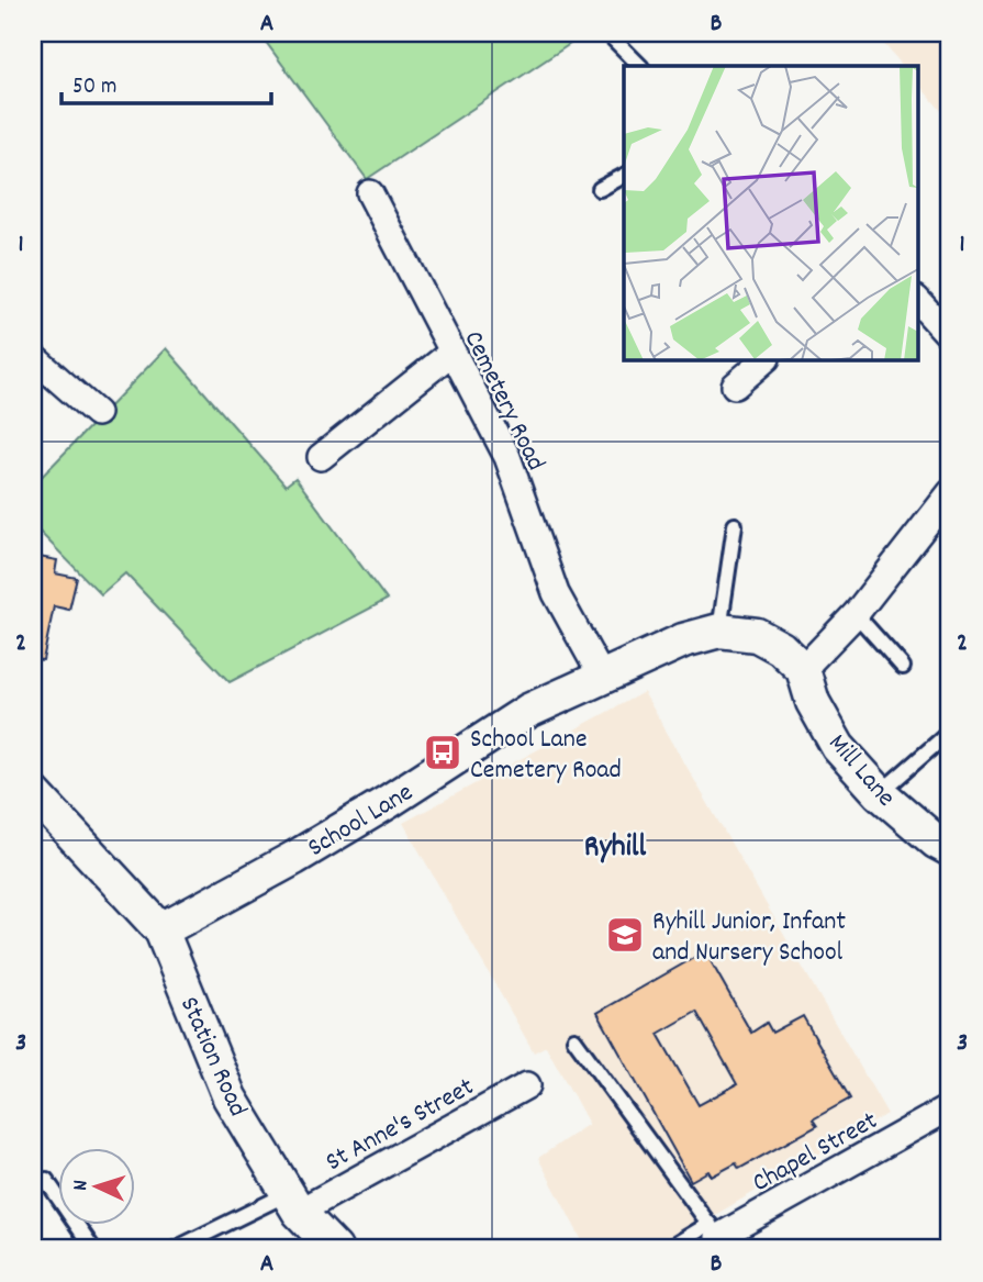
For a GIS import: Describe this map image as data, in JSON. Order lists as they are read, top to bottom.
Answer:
{
  "streets": {
    "street": [
      "Cemetery Road",
      "Mill Lane",
      "School Lane",
      "Station Road",
      "St Anne's Street",
      "Chapel Street"
    ]
  },
  "crossings": [
    ["Cemetery Road", "School Lane"],
    ["Mill Lane", "School Lane"],
    ["School Lane", "Station Road"],
    ["Station Road", "St Anne's Street"]
  ],
  "districts": ["Ryhill"],
  "places": {
    "bus stop": ["School Lane Cemetery Road"],
    "school or university": ["Ryhill Junior, Infant and Nursery School"]
  },
  "scale_bar": "50 m",
  "north": "left",
  "grid": {
    "columns": ["A", "B"],
    "rows": ["1", "2", "3"]
  }
}
